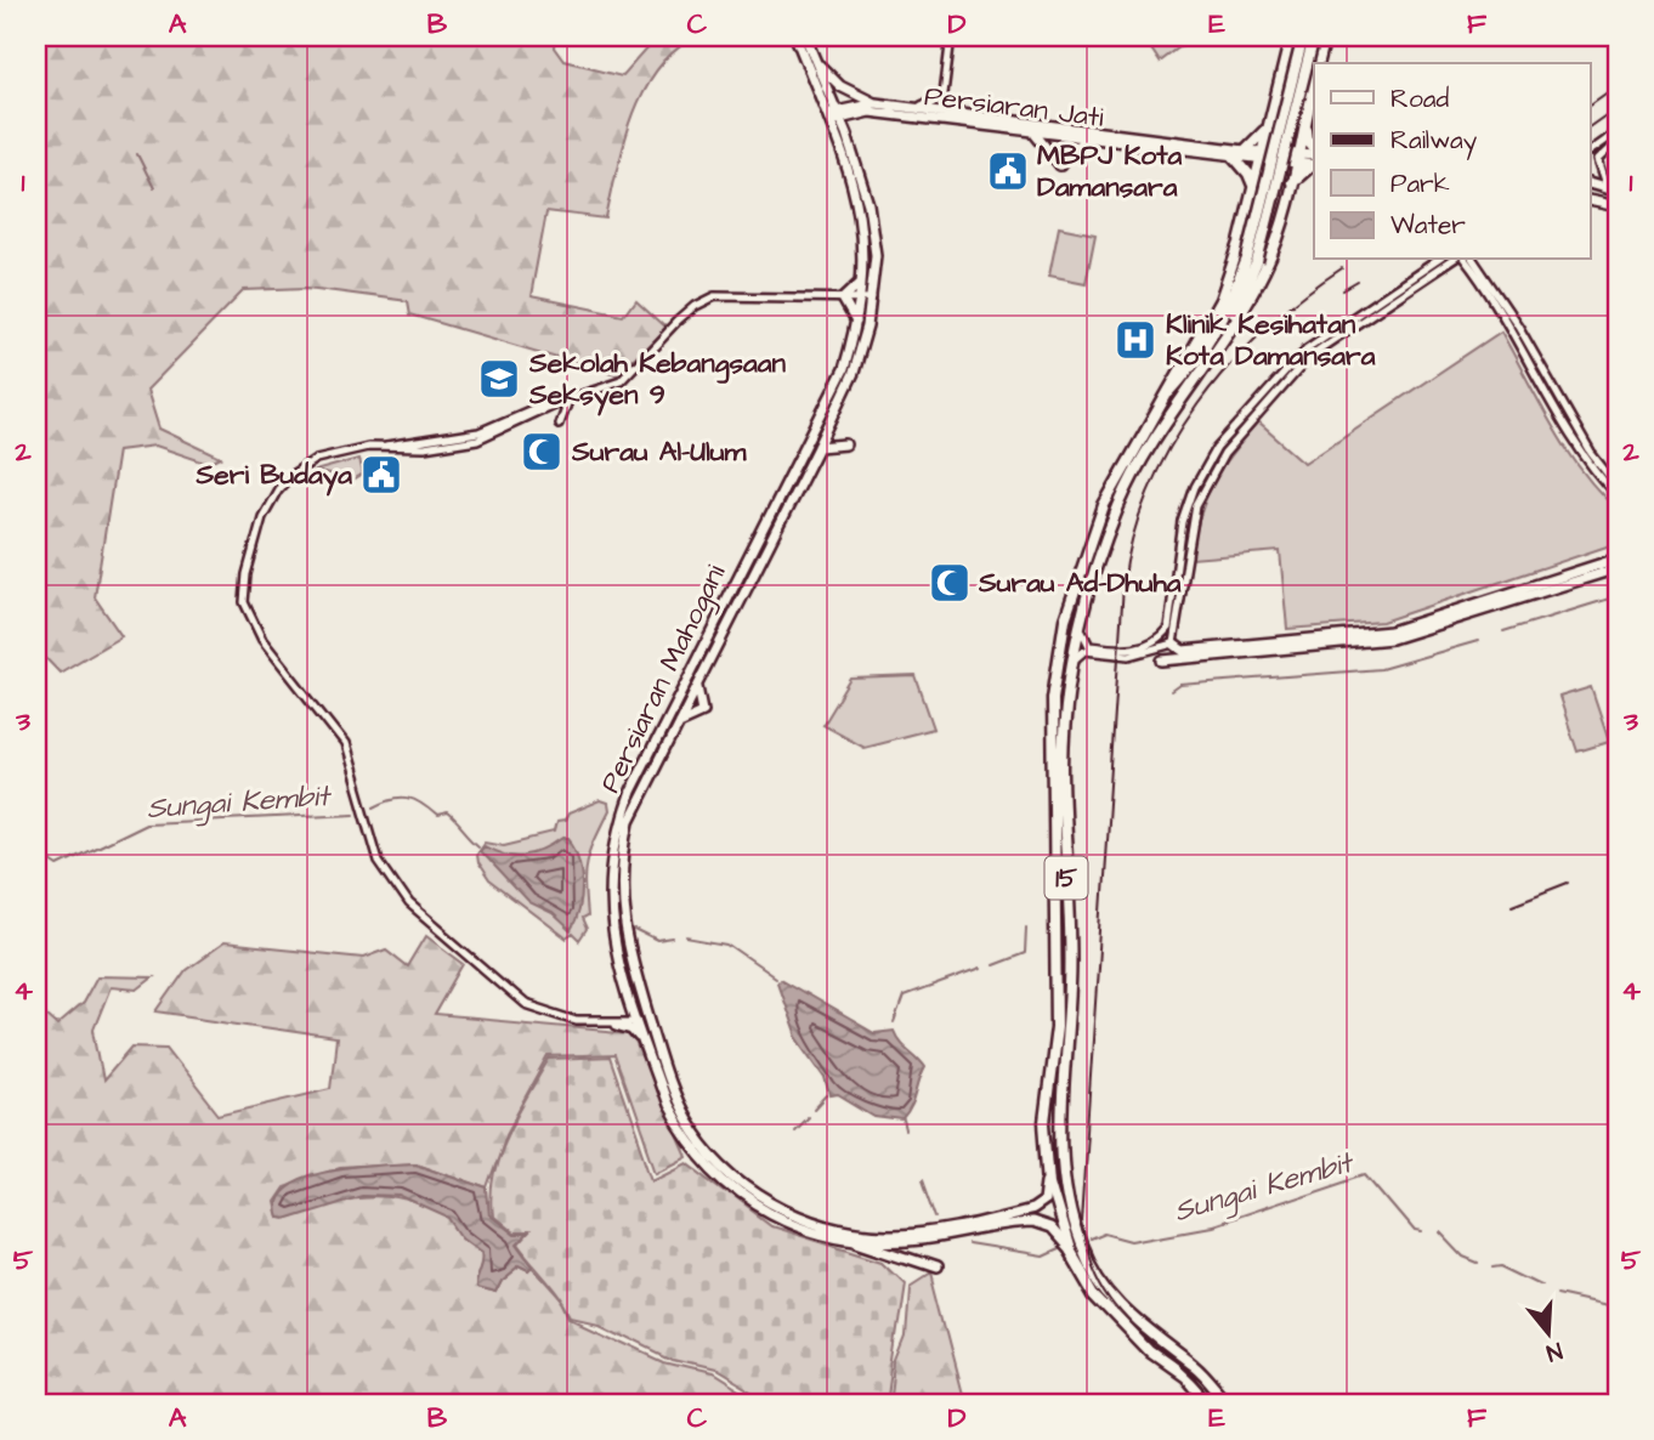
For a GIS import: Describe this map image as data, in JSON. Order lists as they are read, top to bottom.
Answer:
{
  "streets": {
    "highway": ["15"],
    "main road": ["Persiaran Jati", "Persiaran Mahogani"]
  },
  "crossings": [
    ["Persiaran Jati", "Persiaran Mahogani"],
    ["Persiaran Jati", "15"],
    ["Persiaran Mahogani", "15"]
  ],
  "water": ["Sungai Kembit"],
  "places": {
    "public building": ["MBPJ Kota Damansara", "Seri Budaya"],
    "hospital": ["Klinik Kesihatan Kota Damansara"],
    "school or university": ["Sekolah Kebangsaan Seksyen 9"],
    "mosque": ["Surau Al-Ulum", "Surau Ad-Dhuha"]
  },
  "legend": [
    "Road",
    "Railway",
    "Park",
    "Water"
  ],
  "north": "bottom",
  "grid": {
    "columns": [
      "A",
      "B",
      "C",
      "D",
      "E",
      "F"
    ],
    "rows": [
      "1",
      "2",
      "3",
      "4",
      "5"
    ]
  }
}
